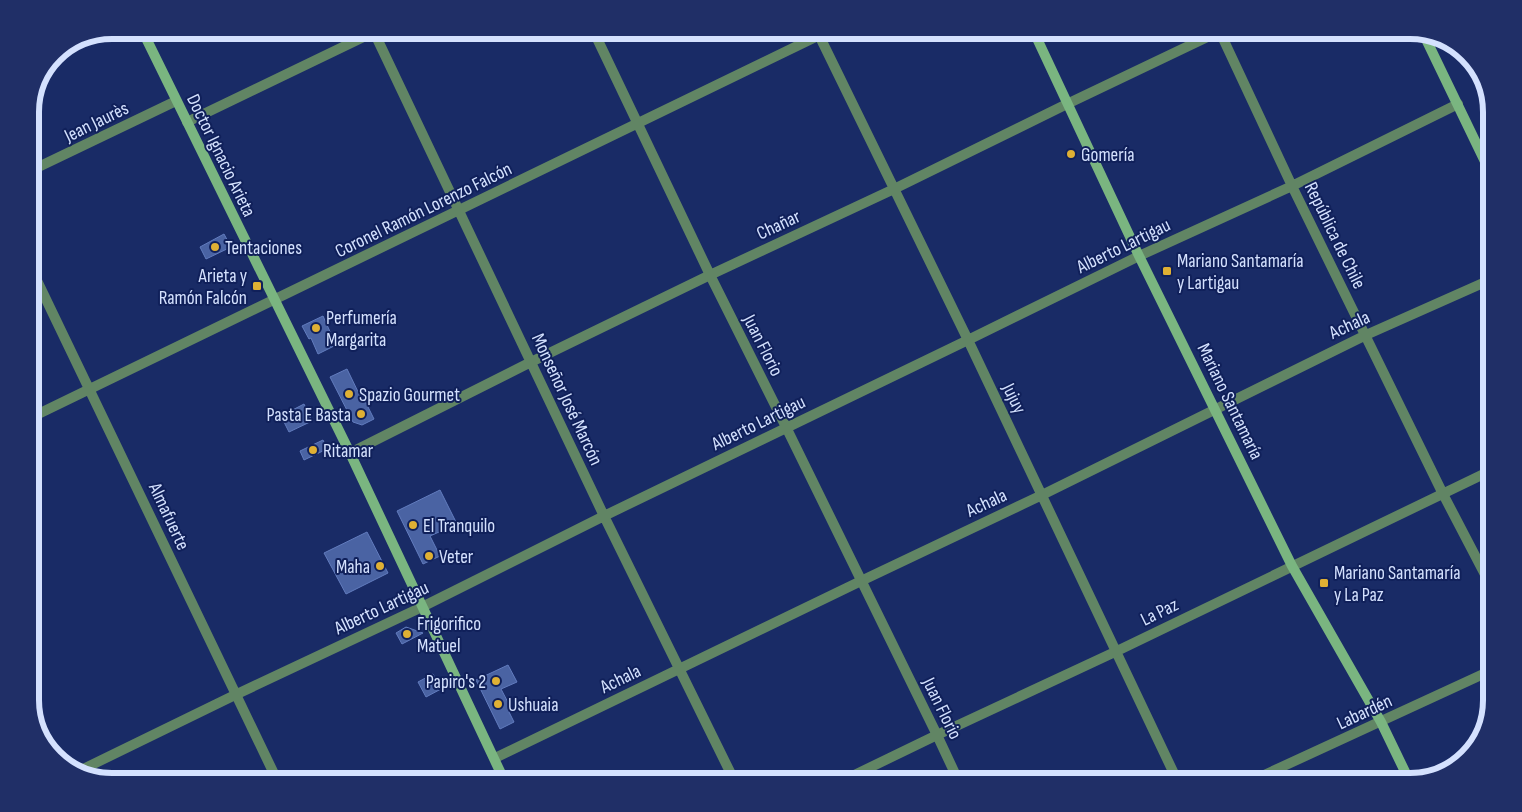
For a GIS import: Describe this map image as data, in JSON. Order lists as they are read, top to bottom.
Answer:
{
  "streets": {
    "street": [
      "Jean Jaurès",
      "Doctor Ignacio Arieta",
      "Coronel Ramón Lorenzo Falcón",
      "Chañar",
      "República de Chile",
      "Alberto Lartigau",
      "Achala",
      "Juan Florio",
      "Jujuy",
      "Monseñor José Marcón",
      "Mariano Santamaría",
      "Almafuerte",
      "La Paz",
      "Labardén"
    ]
  },
  "crossings": [
    ["Jean Jaurès", "Doctor Ignacio Arieta"],
    ["Doctor Ignacio Arieta", "Coronel Ramón Lorenzo Falcón"],
    ["Doctor Ignacio Arieta", "Chañar"],
    ["Doctor Ignacio Arieta", "Alberto Lartigau"],
    ["Doctor Ignacio Arieta", "Achala"],
    ["Coronel Ramón Lorenzo Falcón", "Juan Florio"],
    ["Coronel Ramón Lorenzo Falcón", "Monseñor José Marcón"],
    ["Coronel Ramón Lorenzo Falcón", "Almafuerte"],
    ["Chañar", "Juan Florio"],
    ["Chañar", "Jujuy"],
    ["Chañar", "Monseñor José Marcón"],
    ["Chañar", "Mariano Santamaría"],
    ["República de Chile", "Alberto Lartigau"],
    ["República de Chile", "Achala"],
    ["República de Chile", "La Paz"],
    ["Alberto Lartigau", "Juan Florio"],
    ["Alberto Lartigau", "Jujuy"],
    ["Alberto Lartigau", "Monseñor José Marcón"],
    ["Alberto Lartigau", "Mariano Santamaría"],
    ["Alberto Lartigau", "Almafuerte"],
    ["Achala", "Juan Florio"],
    ["Achala", "Jujuy"],
    ["Achala", "Monseñor José Marcón"],
    ["Achala", "Mariano Santamaría"],
    ["Juan Florio", "La Paz"],
    ["Jujuy", "La Paz"],
    ["Mariano Santamaría", "La Paz"],
    ["Mariano Santamaría", "Labardén"]
  ],
  "places": {
    "other": [
      "Gomería",
      "Tentaciones",
      "Perfumería Margarita",
      "Spazio Gourmet",
      "Pasta E Basta",
      "Ritamar",
      "El Tranquilo",
      "Veter",
      "Maha",
      "Frigorifico Matuel",
      "Papiro's 2",
      "Ushuaia"
    ],
    "transit": ["Mariano Santamaría y Lartigau", "Arieta y Ramón Falcón", "Mariano Santamaría y La Paz"]
  }
}
